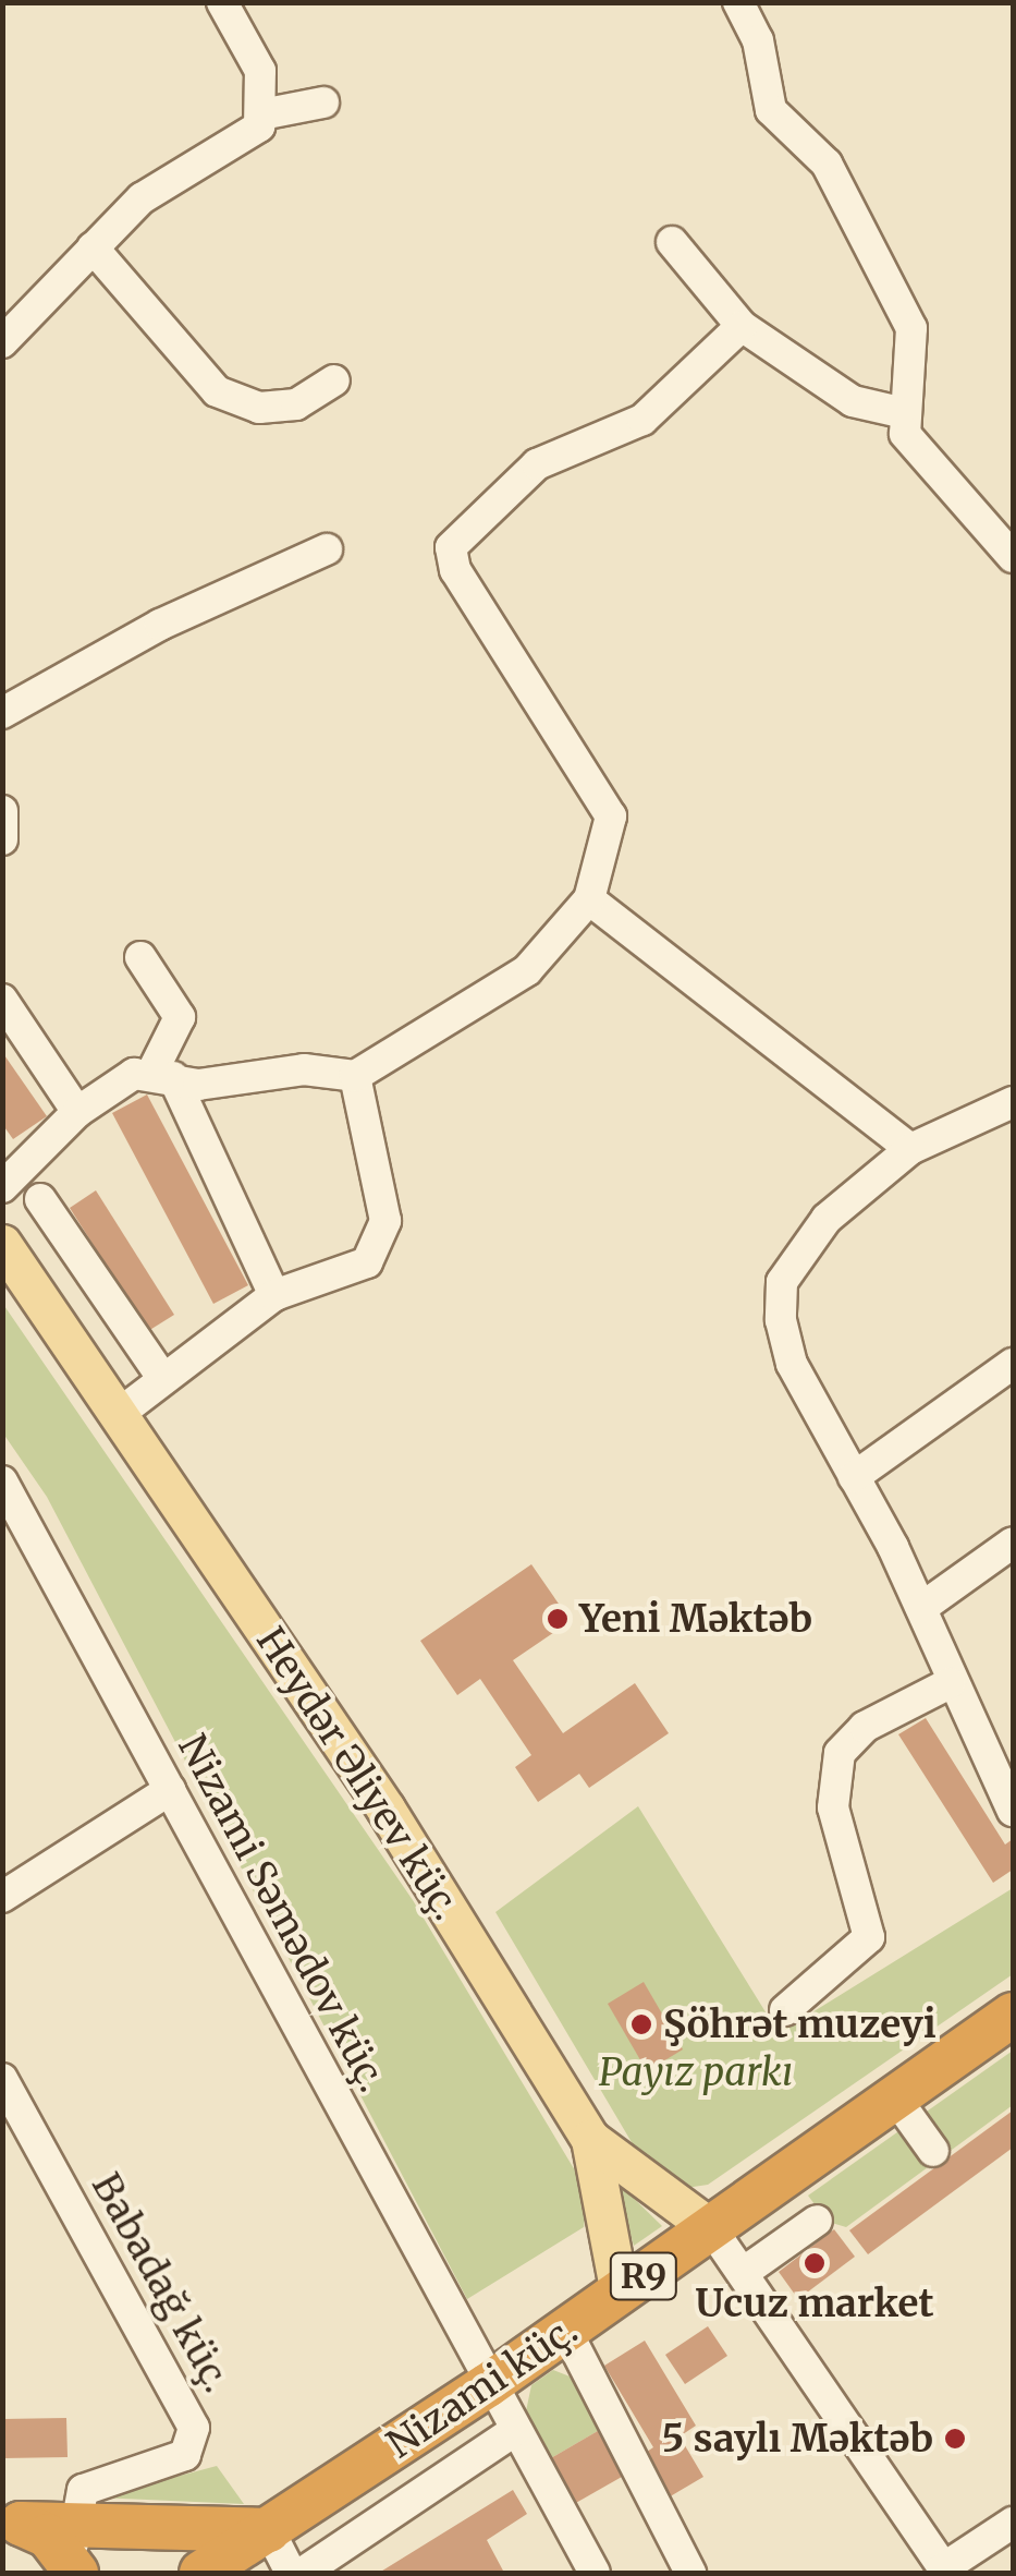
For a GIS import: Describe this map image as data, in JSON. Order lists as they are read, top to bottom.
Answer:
{
  "streets": {
    "highway": ["R9", "Nizami küç."],
    "main road": ["Heydər Əliyev küç."],
    "street": ["Nizami Səmədov küç.", "Babadağ küç."]
  },
  "crossings": [
    ["Nizami Səmədov küç.", "Nizami küç."],
    ["R9", "Nizami küç."]
  ],
  "parks": ["Payız parkı"],
  "places": [
    "Yeni Məktəb",
    "Şöhrət muzeyi",
    "Ucuz market",
    "5 saylı Məktəb"
  ]
}
